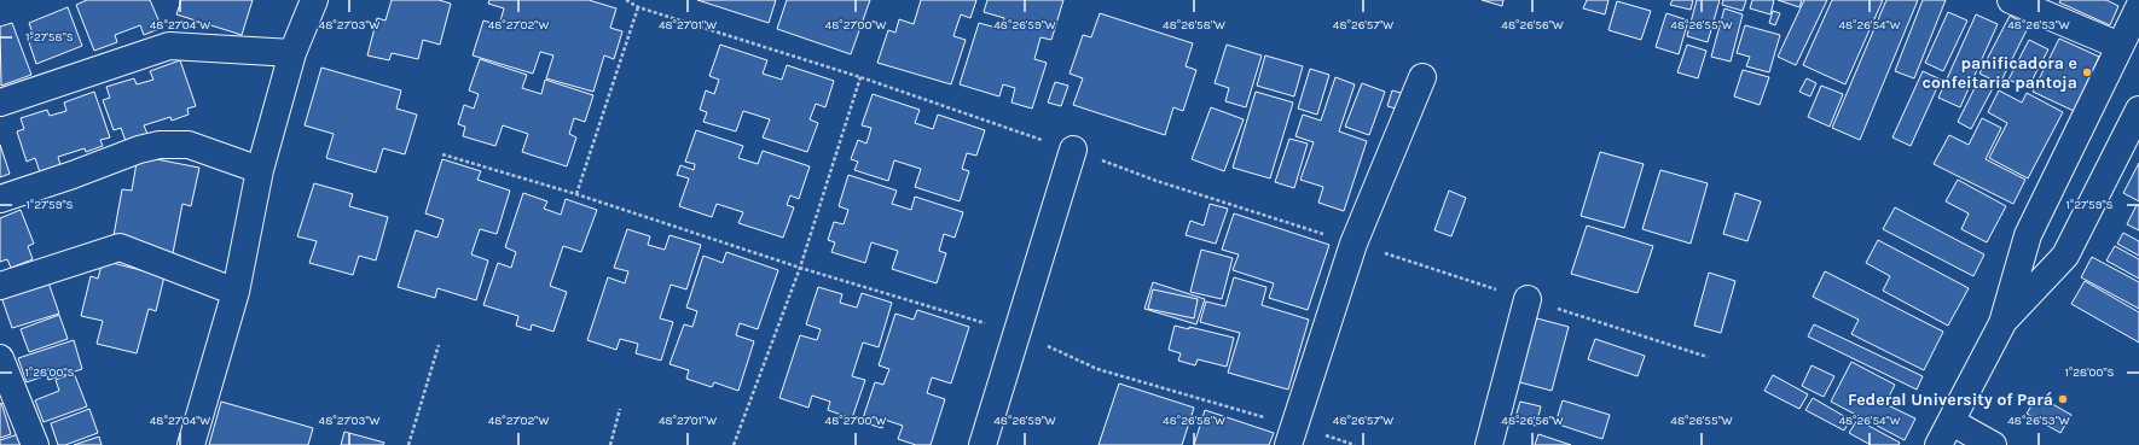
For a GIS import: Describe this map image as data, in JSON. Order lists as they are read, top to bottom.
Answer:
{
  "places": ["panificadora e confeitaria pantoja", "Federal University of Pará"],
  "coordinates": [
    "48°27'04\"W",
    "48°27'03\"W",
    "48°27'02\"W",
    "48°27'01\"W",
    "48°27'00\"W",
    "48°26'59\"W",
    "48°26'58\"W",
    "48°26'57\"W",
    "48°26'56\"W",
    "48°26'55\"W",
    "48°26'54\"W",
    "48°26'53\"W",
    "1°27'58\"S",
    "1°27'59\"S",
    "1°28'00\"S"
  ]
}
